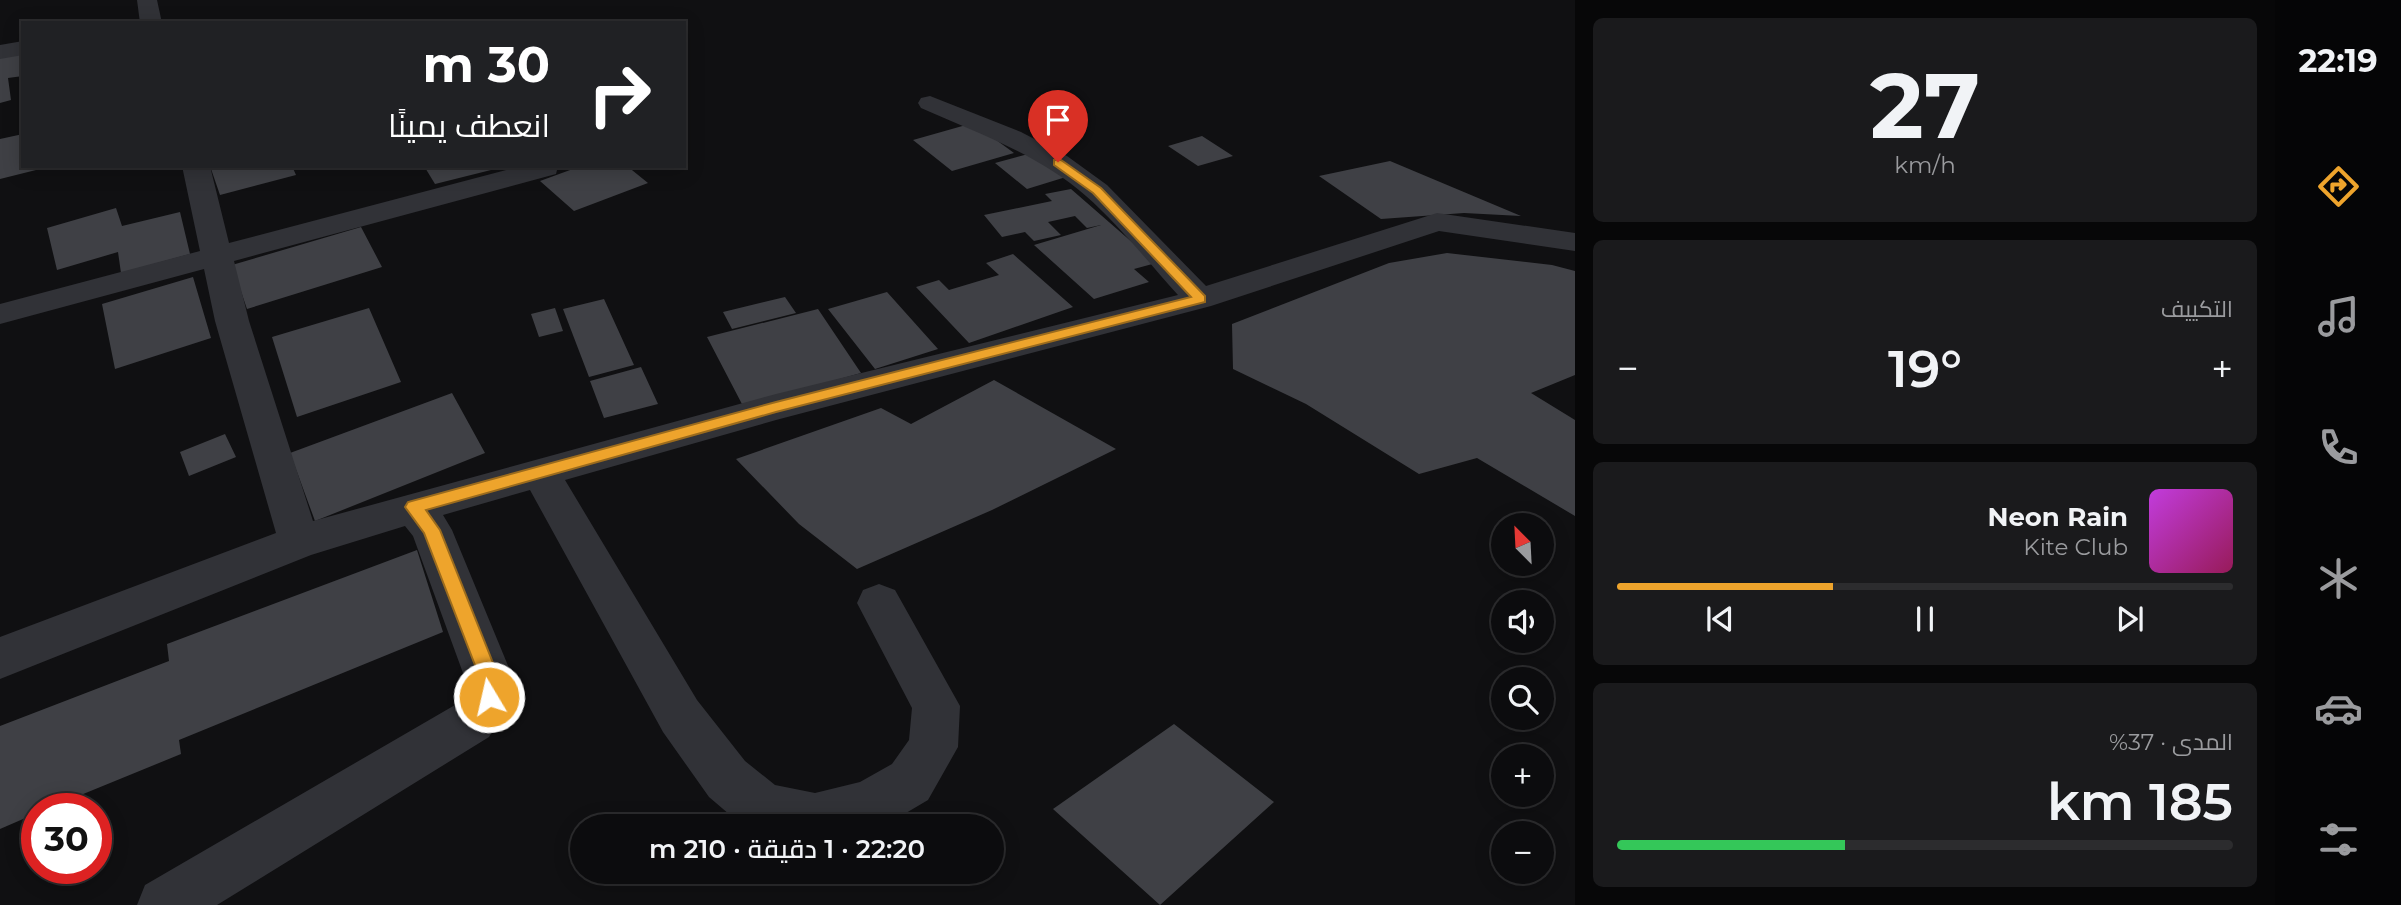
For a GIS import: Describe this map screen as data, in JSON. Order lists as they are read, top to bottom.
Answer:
{
  "north": "top left",
  "page": {
    "tabs": "22:19",
    "tile": [
      ["27", "km/h"],
      "التكييف",
      ["المدى · 37%", "185 km"]
    ],
    "turn": ["30 m", "انعطف يمينًا"],
    "heat": ["−", "19°", "+"],
    "song": ["Neon Rain", "Kite Club"],
    "map_buttons": ["+", "−"],
    "limit": "30",
    "trip": "22:20 · 1 دقيقة · 210 m"
  }
}
